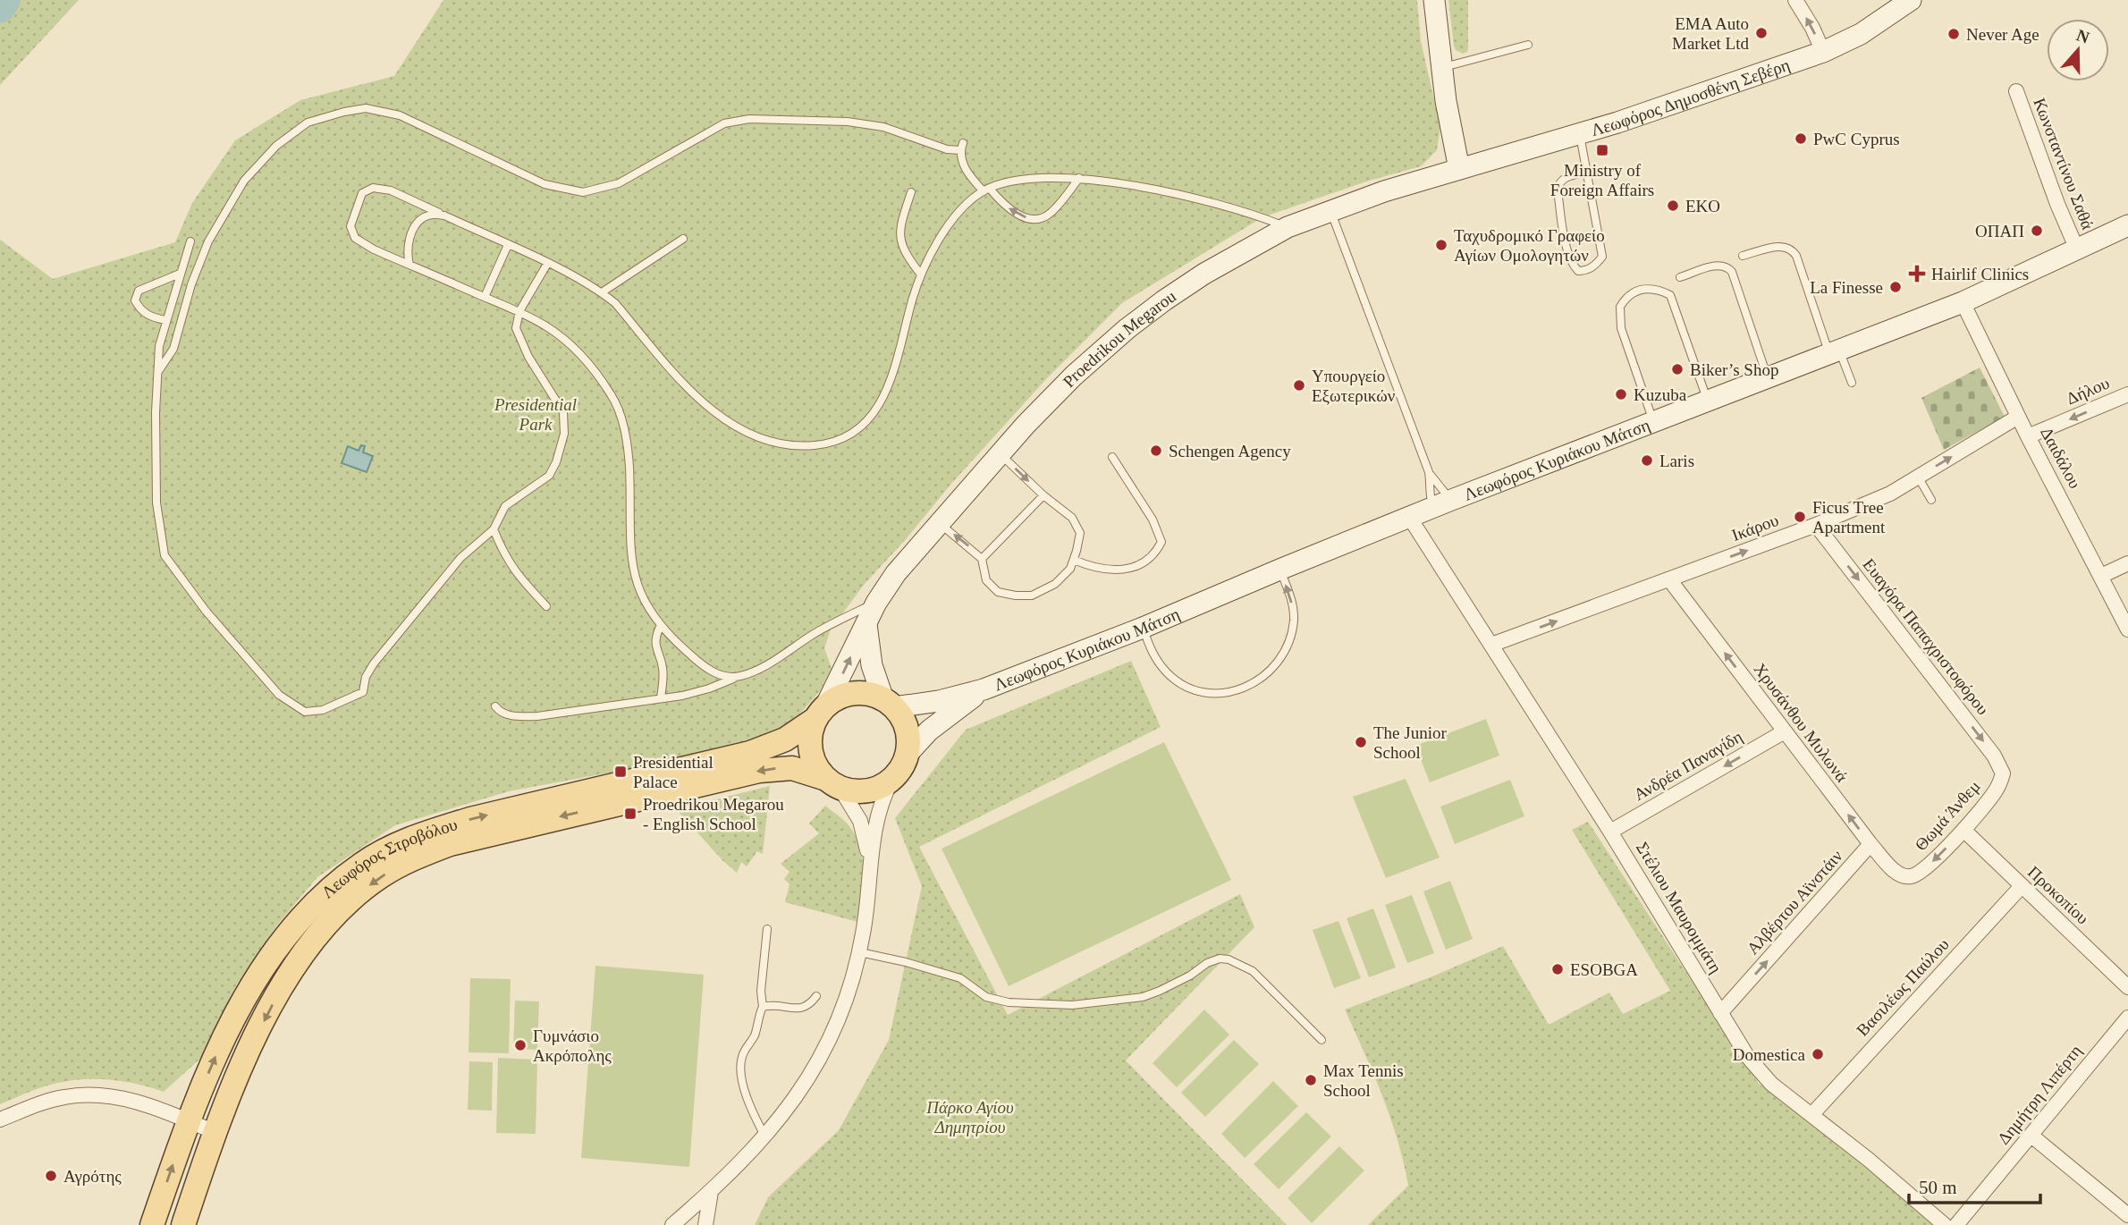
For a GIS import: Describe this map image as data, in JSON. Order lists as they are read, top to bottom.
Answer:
{
  "streets": {
    "main road": [
      "Λεωφόρος Δημοσθένη Σεβέρη",
      "Proedrikou Megarou",
      "Λεωφόρος Κυριάκου Μάτση",
      "Λεωφόρος Στροβόλου"
    ],
    "street": [
      "Κωνσταντίνου Σαθά",
      "Δήλου",
      "Δαιδάλου",
      "Ικάρου",
      "Ευαγόρα Παπαχριστοφόρου",
      "Χρυσάνθου Μυλωνά",
      "Ανδρέα Παναγίδη",
      "Θωμά Άνθεμ",
      "Προκοπίου",
      "Αλβέρτου Αϊνστάιν",
      "Στέλιου Μαυρομμάτη",
      "Βασιλέως Παύλου",
      "Δημήτρη Λιπέρτη"
    ]
  },
  "crossings": [
    ["Λεωφόρος Δημοσθένη Σεβέρη", "Proedrikou Megarou"],
    ["Κωνσταντίνου Σαθά", "Λεωφόρος Κυριάκου Μάτση"],
    ["Proedrikou Megarou", "Λεωφόρος Κυριάκου Μάτση"],
    ["Proedrikou Megarou", "Λεωφόρος Στροβόλου"],
    ["Δήλου", "Δαιδάλου"],
    ["Δαιδάλου", "Λεωφόρος Κυριάκου Μάτση"],
    ["Δαιδάλου", "Ικάρου"],
    ["Λεωφόρος Κυριάκου Μάτση", "Λεωφόρος Στροβόλου"],
    ["Λεωφόρος Κυριάκου Μάτση", "Στέλιου Μαυρομμάτη"],
    ["Ικάρου", "Ευαγόρα Παπαχριστοφόρου"],
    ["Ικάρου", "Χρυσάνθου Μυλωνά"],
    ["Ικάρου", "Στέλιου Μαυρομμάτη"],
    ["Ευαγόρα Παπαχριστοφόρου", "Θωμά Άνθεμ"],
    ["Χρυσάνθου Μυλωνά", "Ανδρέα Παναγίδη"],
    ["Χρυσάνθου Μυλωνά", "Θωμά Άνθεμ"],
    ["Χρυσάνθου Μυλωνά", "Αλβέρτου Αϊνστάιν"],
    ["Ανδρέα Παναγίδη", "Στέλιου Μαυρομμάτη"],
    ["Θωμά Άνθεμ", "Προκοπίου"],
    ["Προκοπίου", "Βασιλέως Παύλου"],
    ["Αλβέρτου Αϊνστάιν", "Στέλιου Μαυρομμάτη"],
    ["Στέλιου Μαυρομμάτη", "Βασιλέως Παύλου"]
  ],
  "one_way": [
    "Δήλου",
    "Ικάρου",
    "Ευαγόρα Παπαχριστοφόρου",
    "Χρυσάνθου Μυλωνά",
    "Ανδρέα Παναγίδη",
    "Θωμά Άνθεμ",
    "Αλβέρτου Αϊνστάιν"
  ],
  "parks": ["Presidential Park", "Πάρκο Αγίου Δημητρίου"],
  "places": {
    "other": [
      "EMA Auto Market Ltd",
      "Never Age",
      "PwC Cyprus",
      "EKO",
      "ΟΠΑΠ",
      "Ταχυδρομικό Γραφείο Αγίων Ομολογητών",
      "La Finesse",
      "Biker’s Shop",
      "Υπουργείο Εξωτερικών",
      "Kuzuba",
      "Schengen Agency",
      "Laris",
      "Ficus Tree Apartment",
      "The Junior School",
      "ESOBGA",
      "Γυμνάσιο Ακρόπολης",
      "Domestica",
      "Max Tennis School",
      "Αγρότης"
    ],
    "transit": ["Ministry of Foreign Affairs", "Presidential Palace", "Proedrikou Megarou - English School"],
    "health": ["Hairlif Clinics"]
  },
  "scale_bar": "50 m",
  "north": "top"
}
